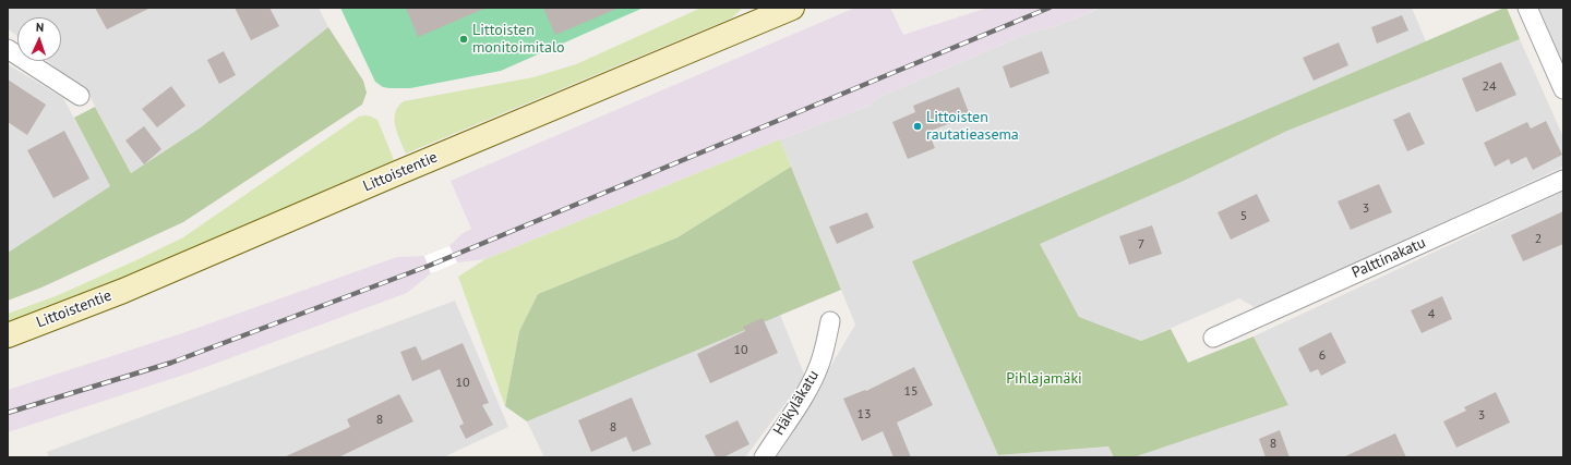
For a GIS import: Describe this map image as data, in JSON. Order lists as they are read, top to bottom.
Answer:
{
  "streets": {
    "street": ["Littoistentie", "Palttinakatu", "Häkyläkatu"]
  },
  "parks": ["Pihlajamäki"],
  "places": ["Littoisten monitoimitalo", "Littoisten rautatieasema"],
  "house_numbers": [
    "24",
    "3",
    "5",
    "2",
    "7",
    "4",
    "10",
    "6",
    "10",
    "15",
    "13",
    "3",
    "8",
    "8",
    "8"
  ],
  "north": "top"
}
